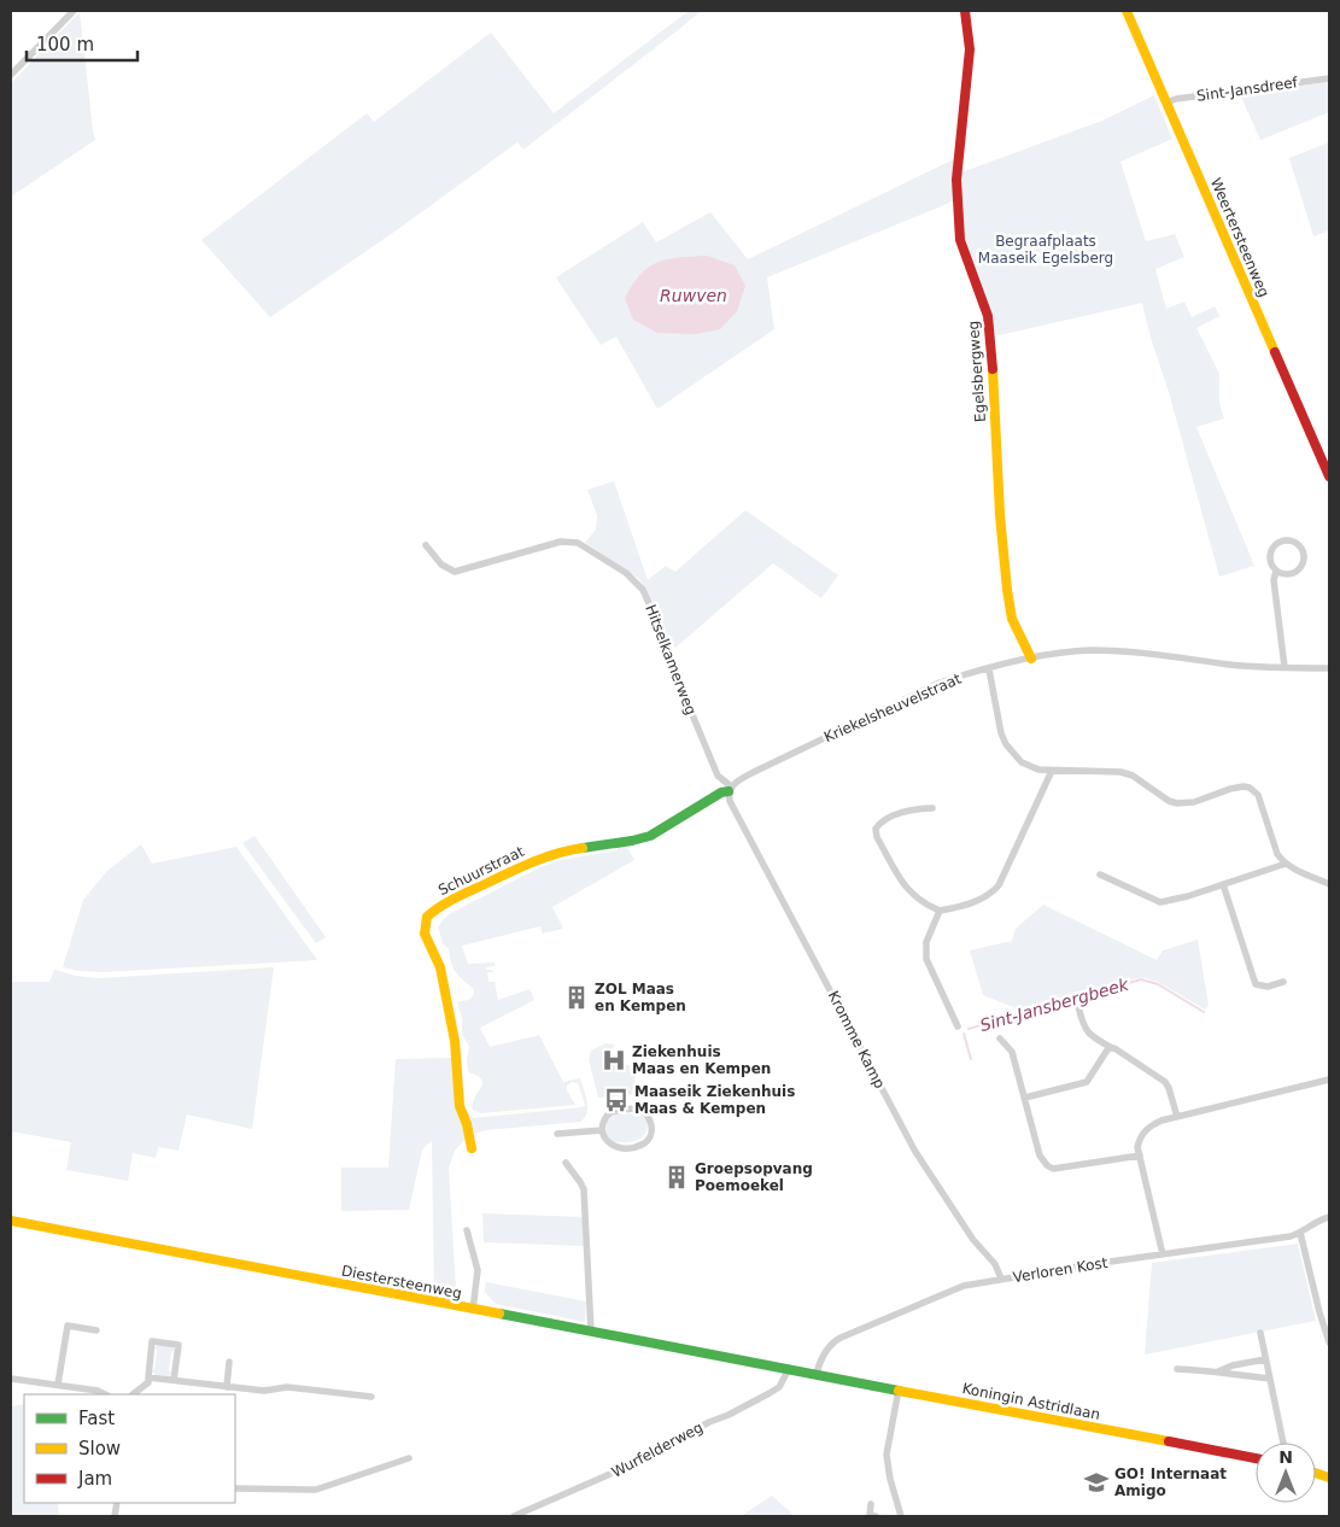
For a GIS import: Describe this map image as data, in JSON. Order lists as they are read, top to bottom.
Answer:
{
  "streets": {
    "main road": [
      "Weertersteenweg",
      "Egelsbergweg",
      "Schuurstraat",
      "Diestersteenweg",
      "Koningin Astridlaan"
    ],
    "street": [
      "Sint-Jansdreef",
      "Hitselkamerweg",
      "Kriekelsheuvelstraat",
      "Kromme Kamp",
      "Verloren Kost",
      "Wurfelderweg"
    ]
  },
  "crossings": [
    ["Sint-Jansdreef", "Weertersteenweg"],
    ["Egelsbergweg", "Kriekelsheuvelstraat"],
    ["Hitselkamerweg", "Kriekelsheuvelstraat"],
    ["Hitselkamerweg", "Schuurstraat"],
    ["Hitselkamerweg", "Kromme Kamp"],
    ["Kriekelsheuvelstraat", "Schuurstraat"],
    ["Kriekelsheuvelstraat", "Kromme Kamp"],
    ["Schuurstraat", "Kromme Kamp"],
    ["Kromme Kamp", "Verloren Kost"],
    ["Verloren Kost", "Koningin Astridlaan"],
    ["Diestersteenweg", "Koningin Astridlaan"],
    ["Diestersteenweg", "Wurfelderweg"],
    ["Koningin Astridlaan", "Wurfelderweg"]
  ],
  "water": ["Ruwven", "Sint-Jansbergbeek"],
  "parks": ["Begraafplaats Maaseik Egelsberg"],
  "places": {
    "building": ["ZOL Maas en Kempen", "Groepsopvang Poemoekel"],
    "hospital": ["Ziekenhuis Maas en Kempen"],
    "bus stop": ["Maaseik Ziekenhuis Maas & Kempen"],
    "school or university": ["GO! Internaat Amigo"]
  },
  "legend": ["Fast", "Slow", "Jam"],
  "scale_bar": "100 m",
  "north": "top"
}
